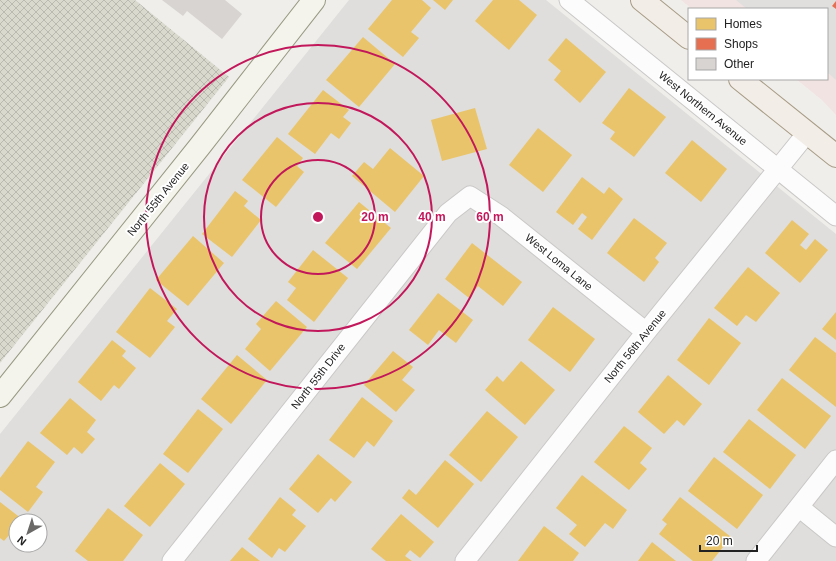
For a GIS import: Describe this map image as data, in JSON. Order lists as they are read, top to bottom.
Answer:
{
  "streets": {
    "street": [
      "West Northern Avenue",
      "North 55th Avenue",
      "West Loma Lane",
      "North 56th Avenue",
      "North 55th Drive"
    ]
  },
  "crossings": [
    ["West Northern Avenue", "North 56th Avenue"],
    ["West Loma Lane", "North 56th Avenue"],
    ["West Loma Lane", "North 55th Drive"]
  ],
  "legend": ["Homes", "Shops", "Other"],
  "scale_bar": "20 m",
  "north": "bottom left",
  "rings": ["20 m", "40 m", "60 m"]
}
